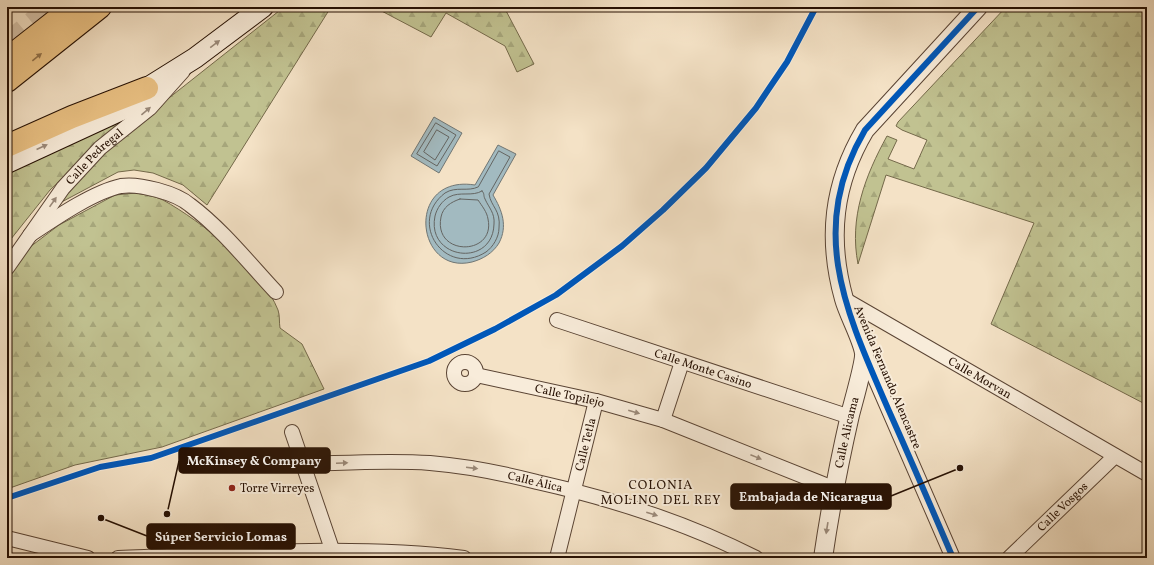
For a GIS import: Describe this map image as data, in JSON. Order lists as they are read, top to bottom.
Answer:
{
  "streets": {
    "street": [
      "Calle Pedregal",
      "Calle Monte Casino",
      "Avenida Fernando Alencastre",
      "Calle Morvan",
      "Calle Topilejo",
      "Calle Alicama",
      "Calle Tetla",
      "Calle Álica",
      "Calle Vosgos"
    ]
  },
  "crossings": [
    ["Calle Monte Casino", "Calle Alicama"],
    ["Avenida Fernando Alencastre", "Calle Morvan"],
    ["Avenida Fernando Alencastre", "Calle Alicama"],
    ["Calle Morvan", "Calle Vosgos"],
    ["Calle Topilejo", "Calle Alicama"],
    ["Calle Topilejo", "Calle Tetla"],
    ["Calle Tetla", "Calle Álica"]
  ],
  "one_way": ["Calle Pedregal", "Calle Topilejo"],
  "districts": ["COLONIA MOLINO DEL REY"],
  "places": [
    "Embajada de Nicaragua",
    "Torre Virreyes",
    "McKinsey & Company",
    "Súper Servicio Lomas"
  ]
}
